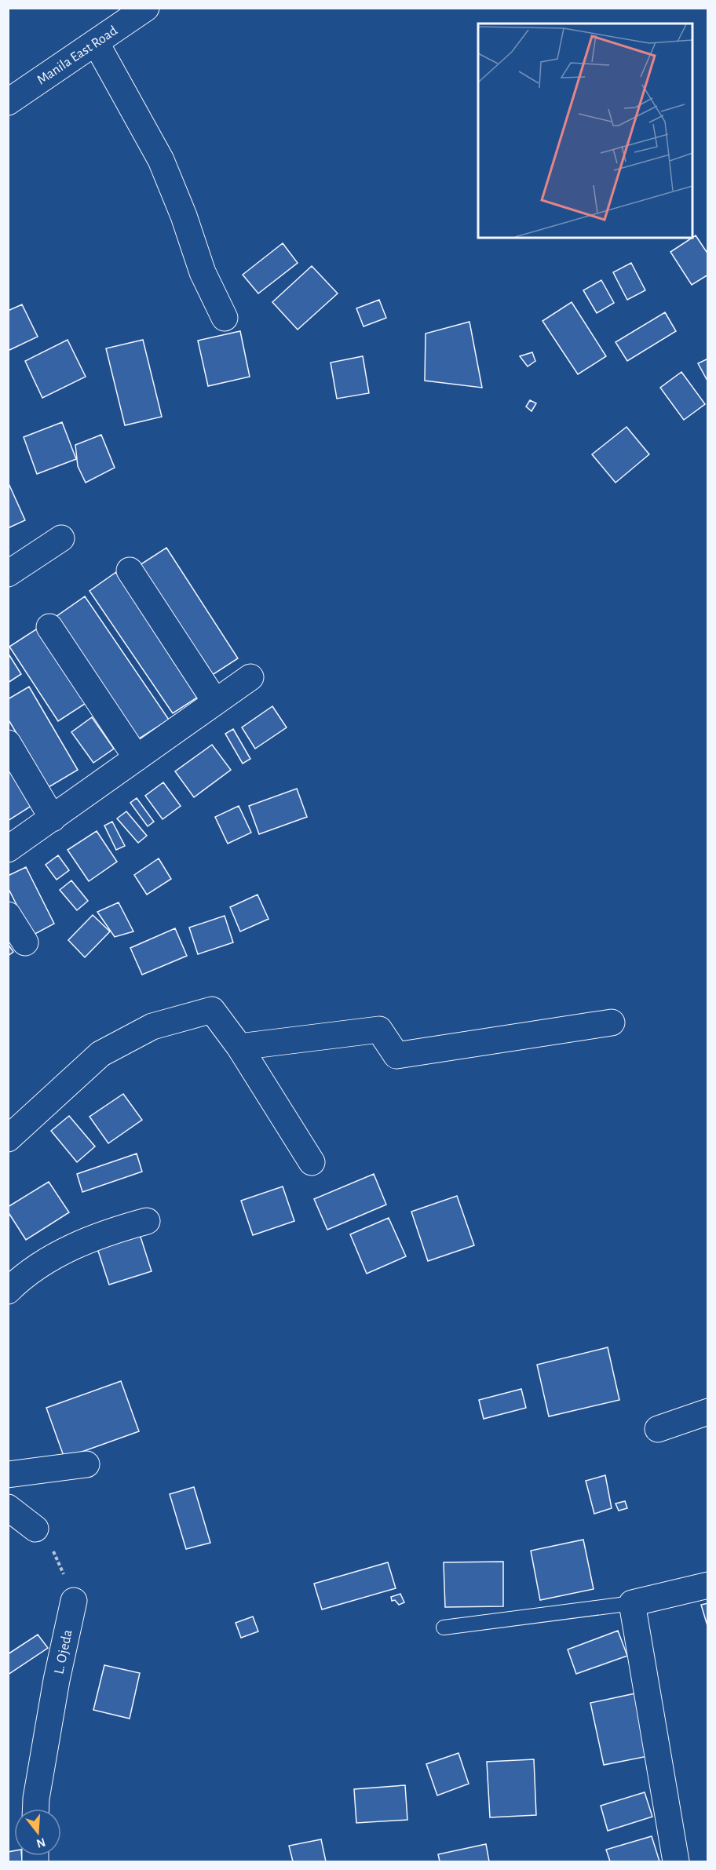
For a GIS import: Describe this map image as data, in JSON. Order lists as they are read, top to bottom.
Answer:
{
  "streets": {
    "street": ["Manila East Road", "L. Ojeda"]
  },
  "north": "bottom"
}
